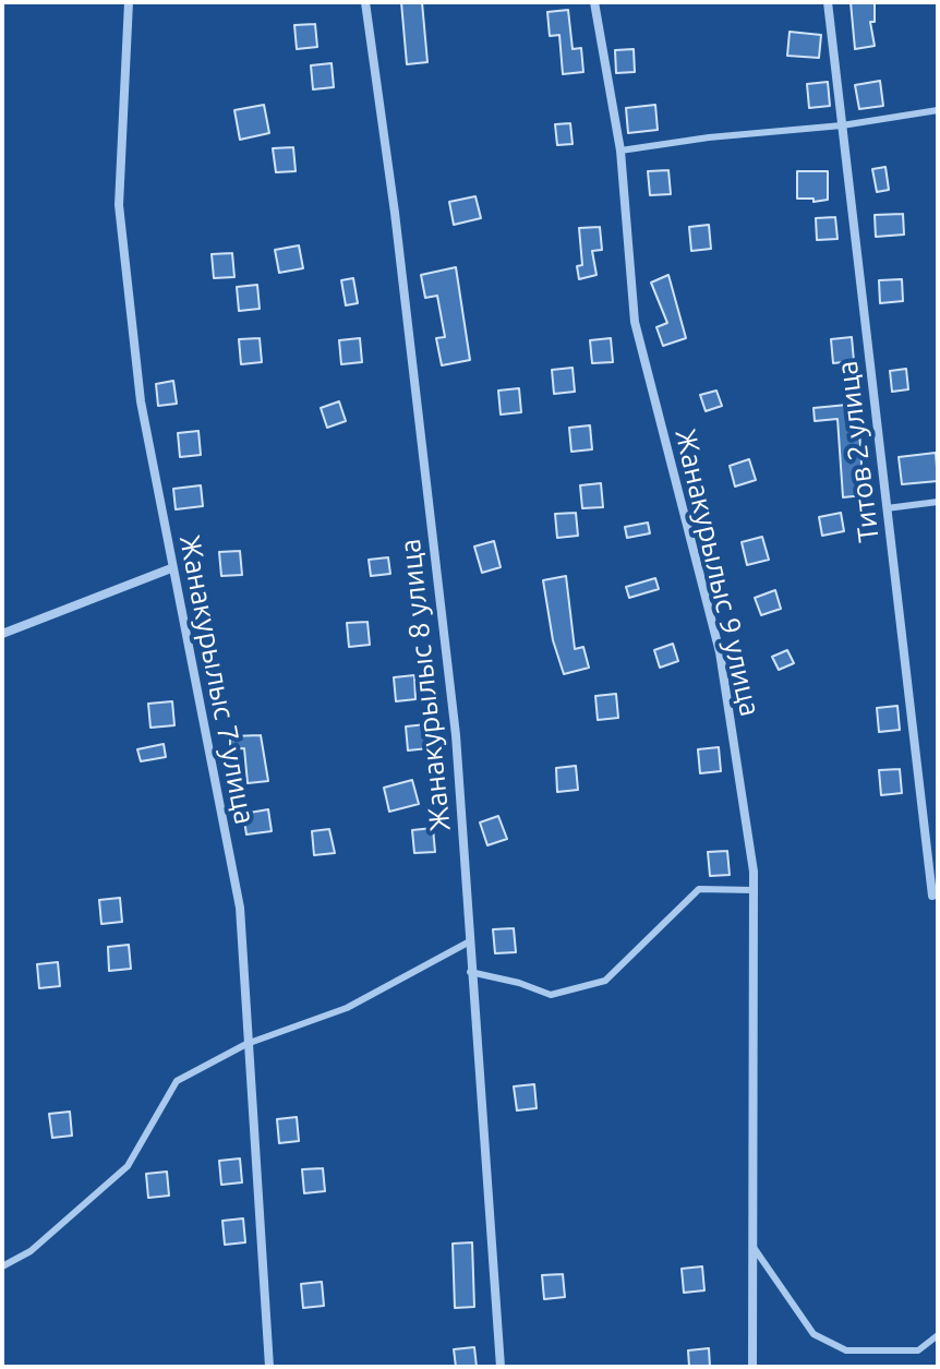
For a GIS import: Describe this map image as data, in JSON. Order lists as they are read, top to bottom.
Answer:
{
  "streets": {
    "street": [
      "Титов 2 улица",
      "Жанакурылыс 9 улица",
      "Жанакурылыс 7 улица",
      "Жанакурылыс 8 улица"
    ]
  }
}
